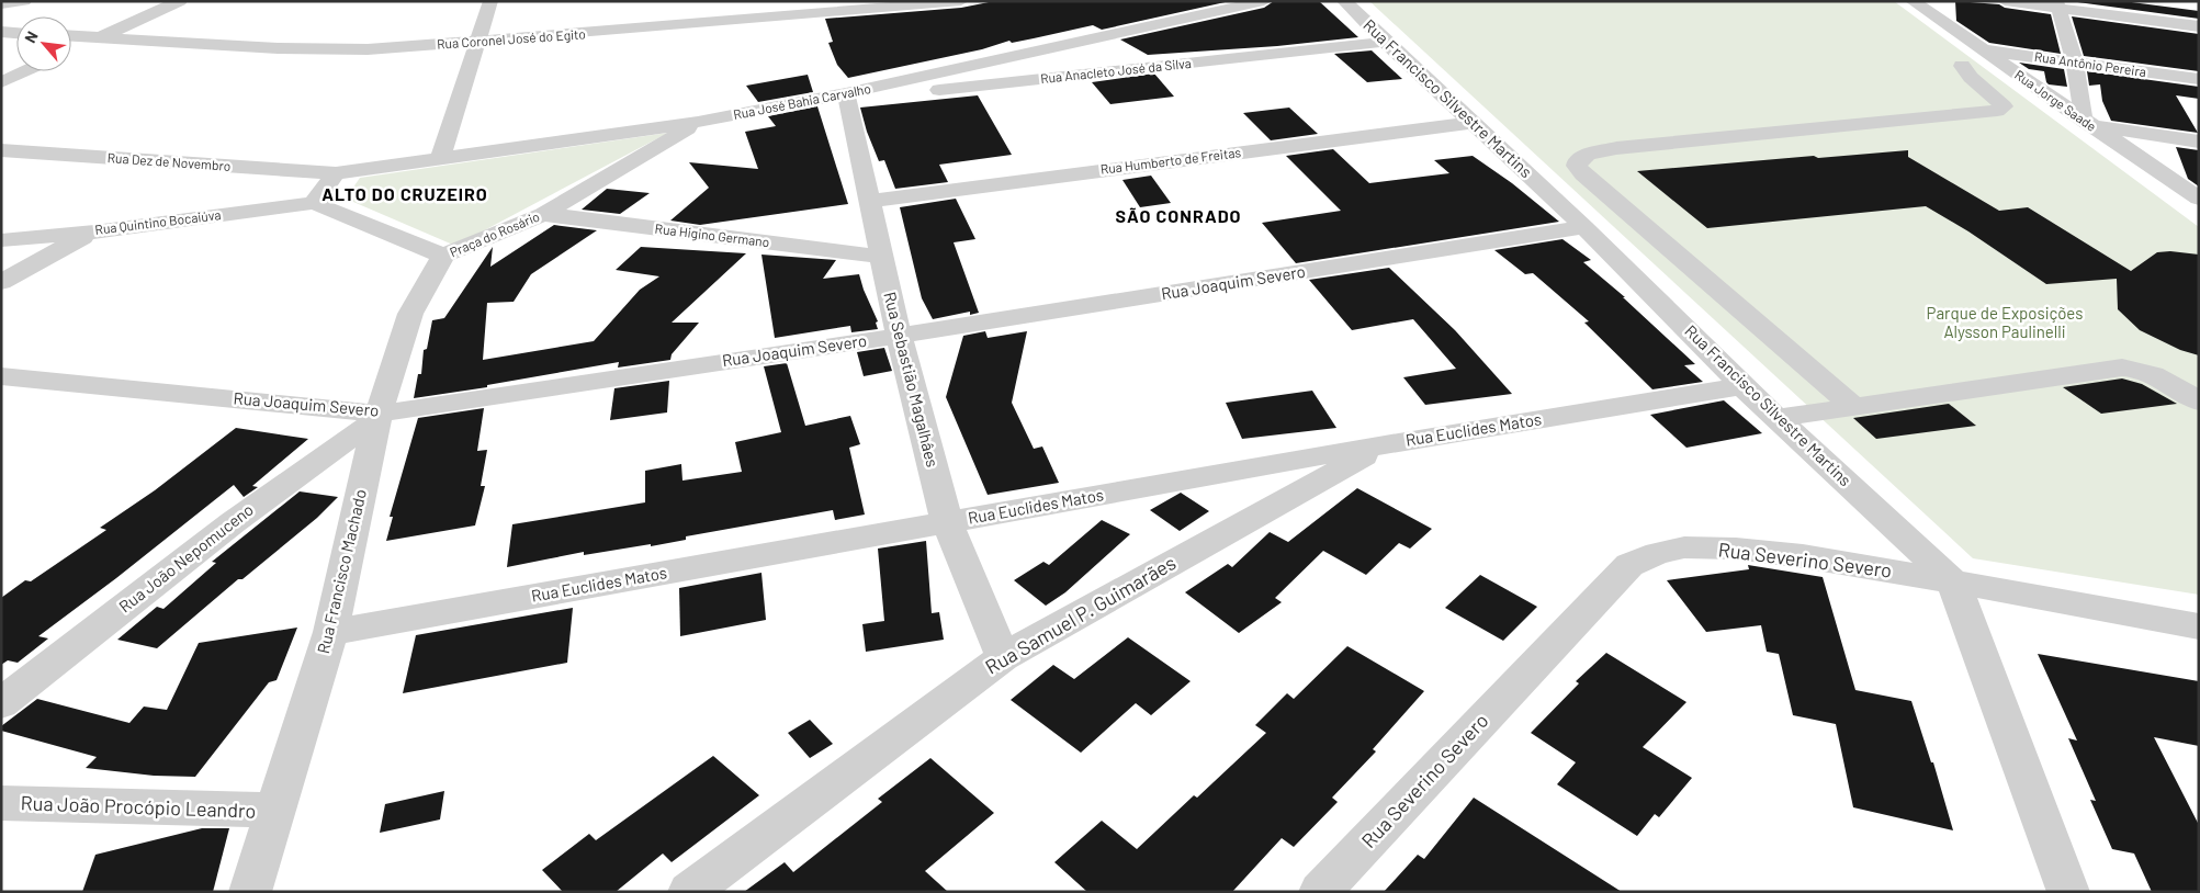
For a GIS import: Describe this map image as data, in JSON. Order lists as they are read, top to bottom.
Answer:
{
  "streets": {
    "street": [
      "Rua Coronel José do Egito",
      "Rua Antônio Pereira",
      "Rua Anacleto José da Silva",
      "Rua Francisco Silvestre Martins",
      "Rua Jorge Saade",
      "Rua José Bahia Carvalho",
      "Rua Humberto de Freitas",
      "Rua Dez de Novembro",
      "Rua Quintino Bocaiúva",
      "Praça do Rosário",
      "Rua Higino Germano",
      "Rua Joaquim Severo",
      "Rua Sebastião Magalhâes",
      "Rua Euclides Matos",
      "Rua João Nepomuceno",
      "Rua Severino Severo",
      "Rua Francisco Machado",
      "Rua Samuel P. Guimarães",
      "Rua João Procópio Leandro"
    ]
  },
  "crossings": [
    ["Rua Antônio Pereira", "Rua Jorge Saade"],
    ["Rua Anacleto José da Silva", "Rua Francisco Silvestre Martins"],
    ["Rua Anacleto José da Silva", "Rua José Bahia Carvalho"],
    ["Rua Anacleto José da Silva", "Rua Sebastião Magalhâes"],
    ["Rua Francisco Silvestre Martins", "Rua Humberto de Freitas"],
    ["Rua Francisco Silvestre Martins", "Rua Joaquim Severo"],
    ["Rua Francisco Silvestre Martins", "Rua Euclides Matos"],
    ["Rua Francisco Silvestre Martins", "Rua Severino Severo"],
    ["Rua José Bahia Carvalho", "Rua Dez de Novembro"],
    ["Rua José Bahia Carvalho", "Praça do Rosário"],
    ["Rua José Bahia Carvalho", "Rua Sebastião Magalhâes"],
    ["Rua Humberto de Freitas", "Rua Sebastião Magalhâes"],
    ["Rua Quintino Bocaiúva", "Praça do Rosário"],
    ["Praça do Rosário", "Rua Higino Germano"],
    ["Praça do Rosário", "Rua Francisco Machado"],
    ["Rua Higino Germano", "Rua Sebastião Magalhâes"],
    ["Rua Joaquim Severo", "Rua Sebastião Magalhâes"],
    ["Rua Joaquim Severo", "Rua João Nepomuceno"],
    ["Rua Joaquim Severo", "Rua Francisco Machado"],
    ["Rua Sebastião Magalhâes", "Rua Euclides Matos"],
    ["Rua Sebastião Magalhâes", "Rua Samuel P. Guimarães"],
    ["Rua Euclides Matos", "Rua Francisco Machado"],
    ["Rua Euclides Matos", "Rua Samuel P. Guimarães"],
    ["Rua João Nepomuceno", "Rua Francisco Machado"],
    ["Rua Francisco Machado", "Rua João Procópio Leandro"]
  ],
  "districts": ["ALTO DO CRUZEIRO", "SÃO CONRADO"],
  "parks": ["Parque de Exposições Alysson Paulinelli"],
  "north": "top left"
}
